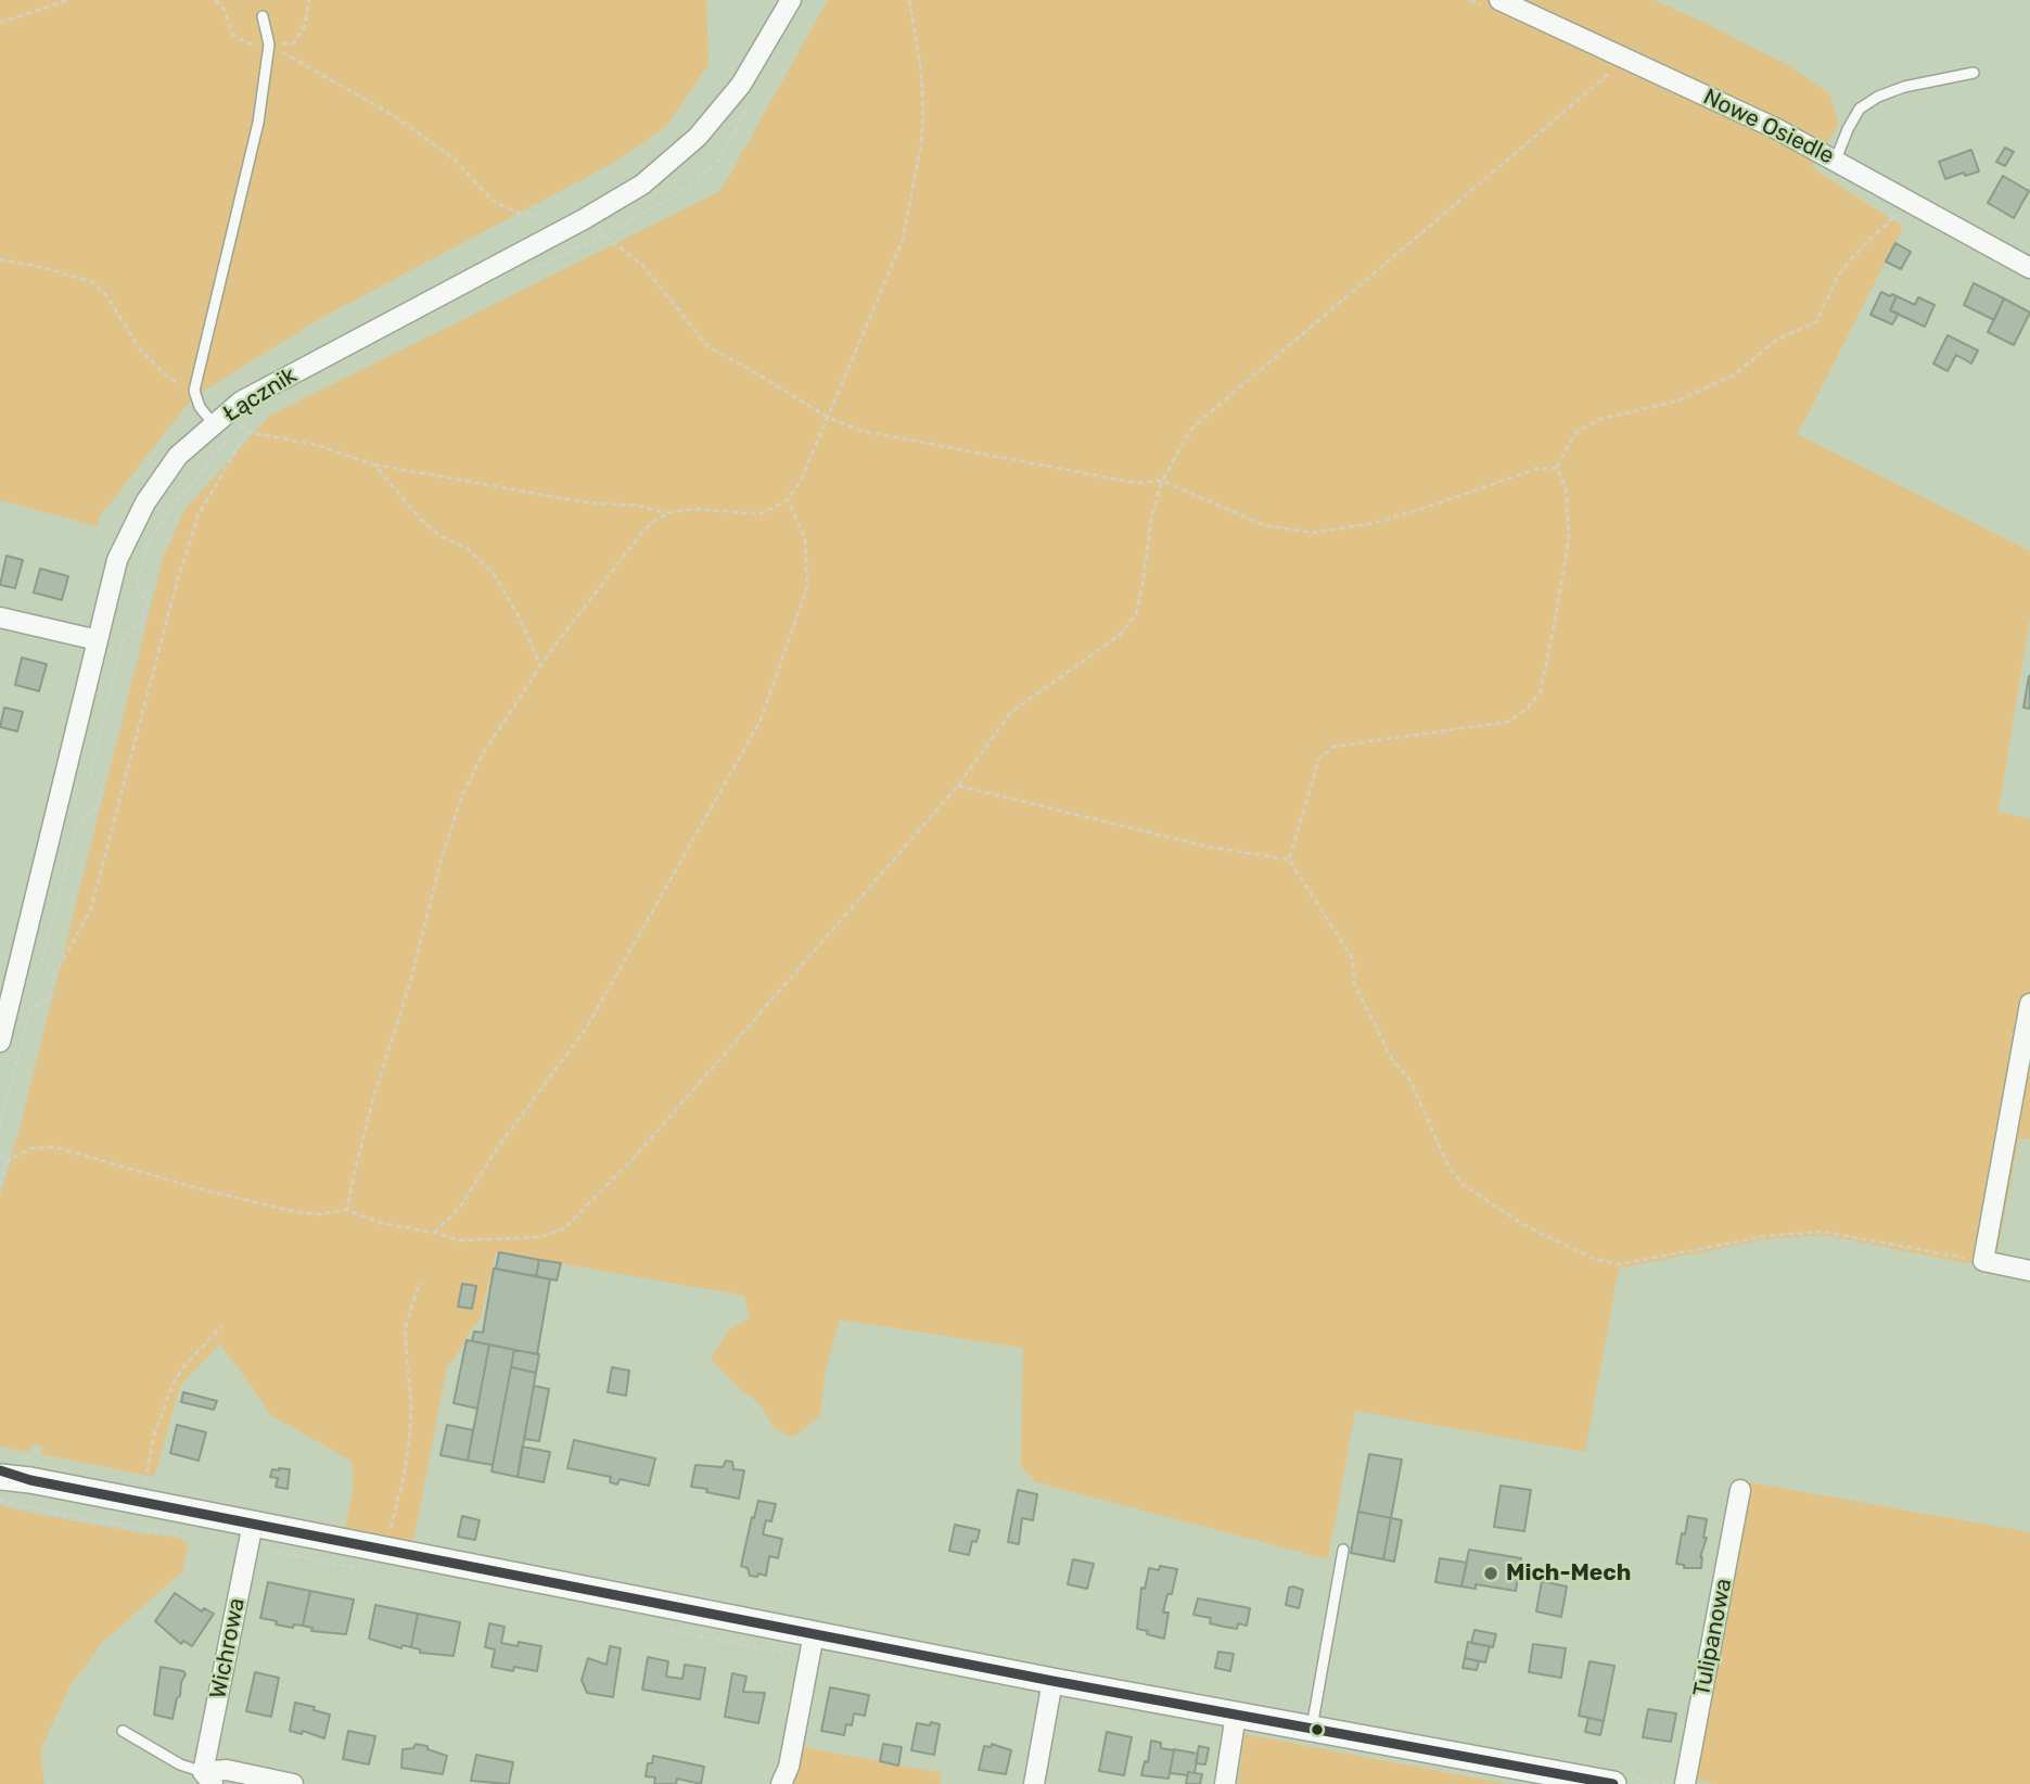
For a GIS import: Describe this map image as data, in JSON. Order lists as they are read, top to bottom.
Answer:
{
  "streets": {
    "street": [
      "Nowe Osiedle",
      "Łącznik",
      "Tulipanowa",
      "Wichrowa"
    ]
  },
  "places": ["Mich-Mech"]
}
